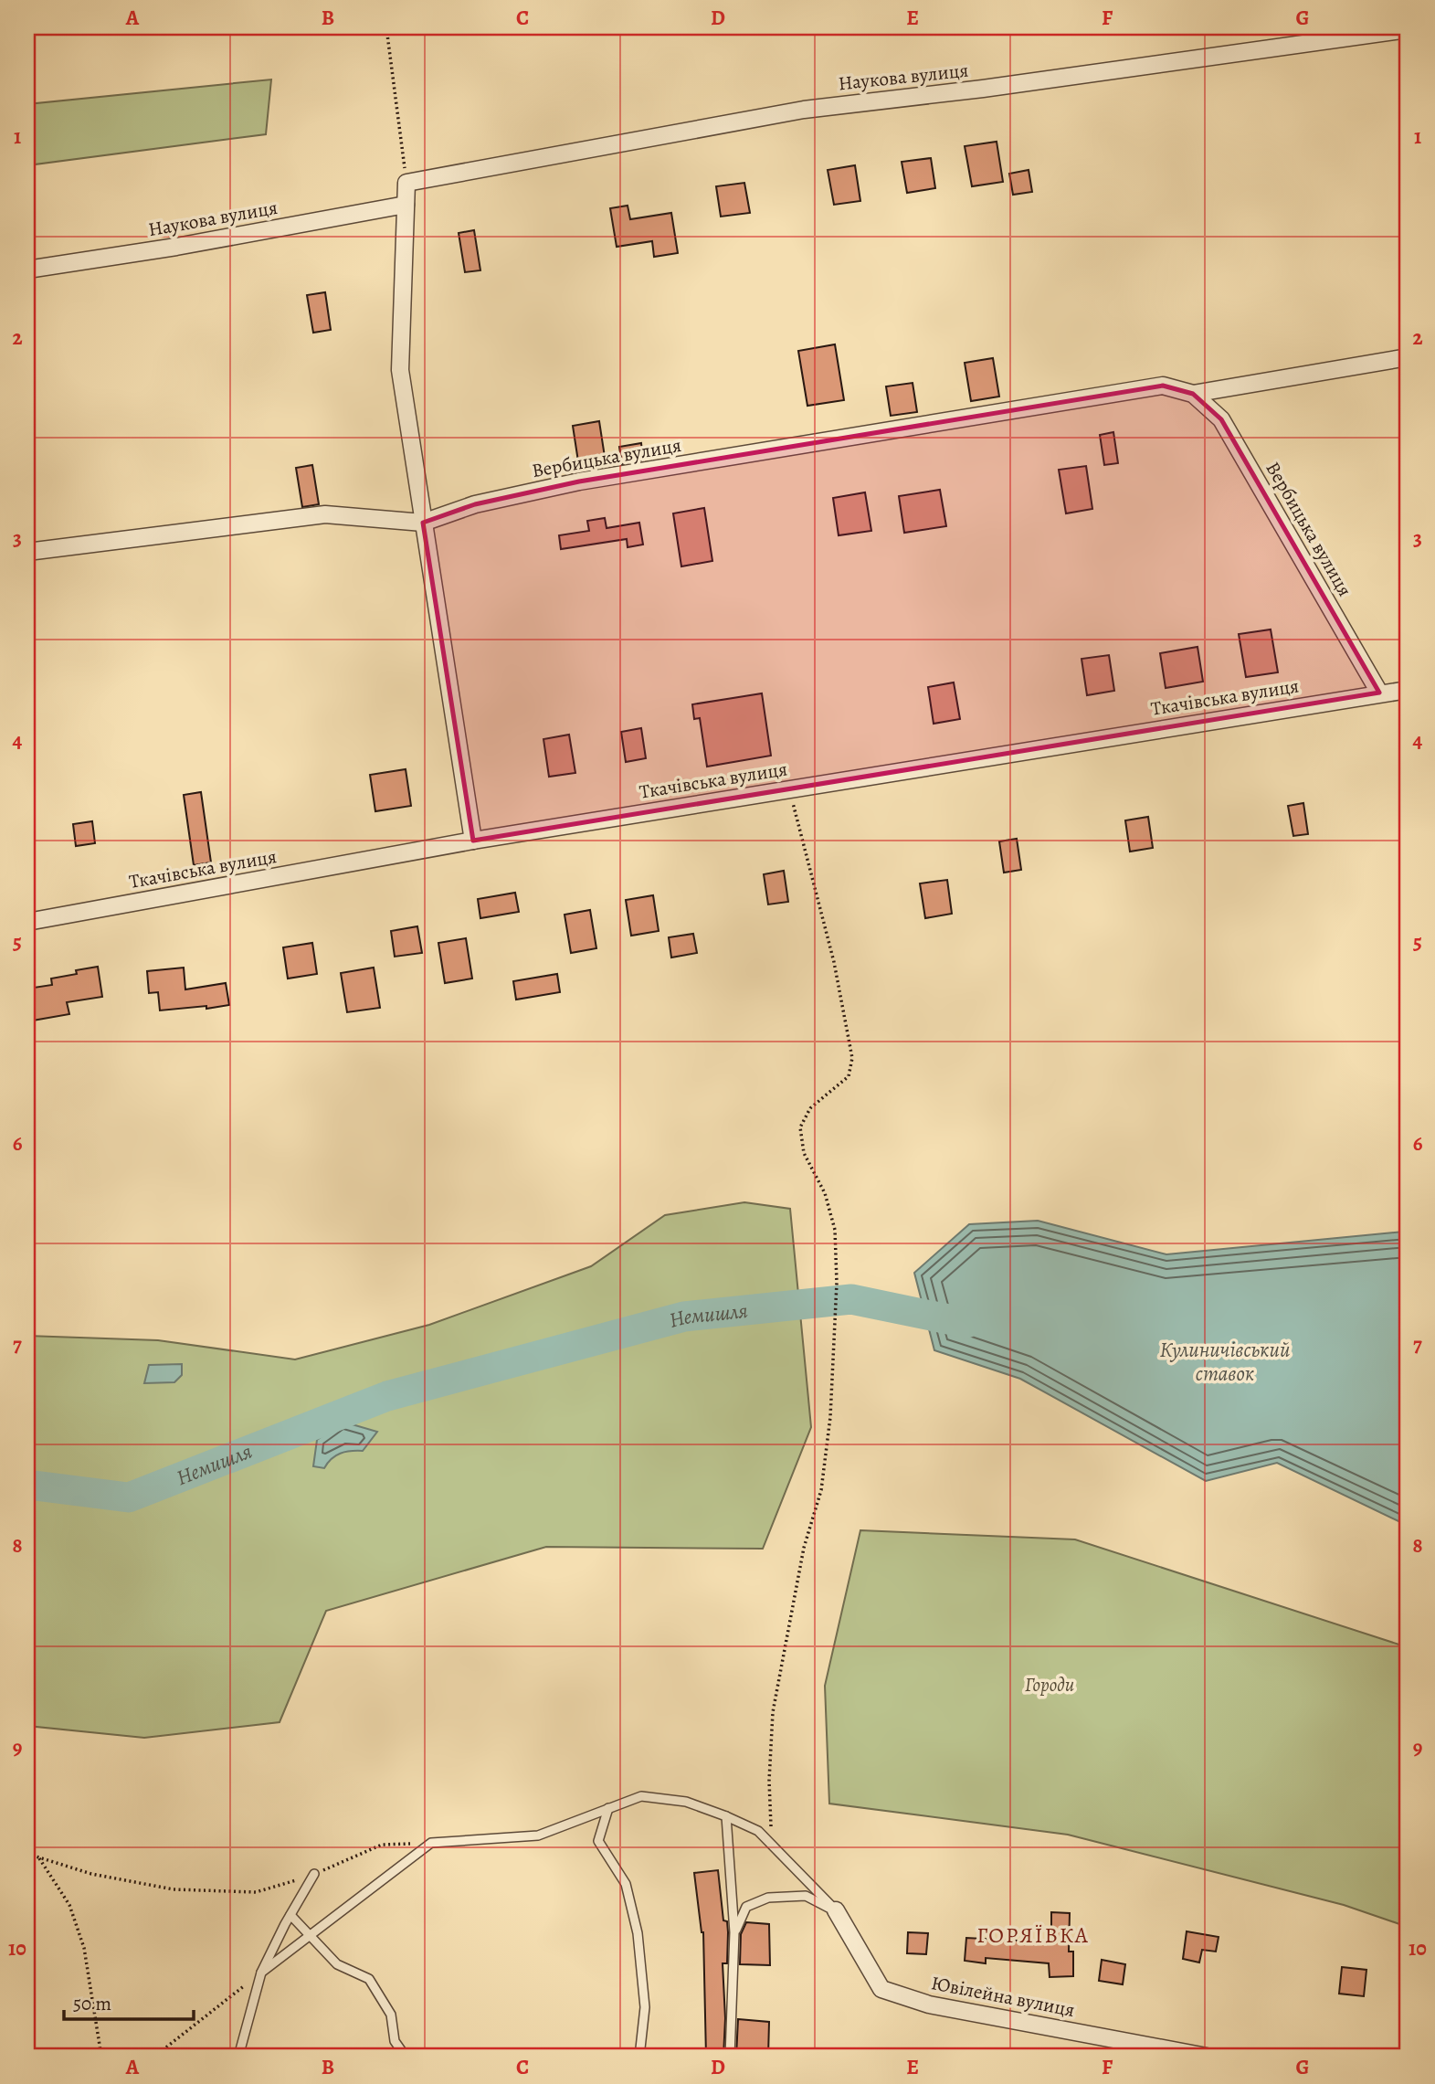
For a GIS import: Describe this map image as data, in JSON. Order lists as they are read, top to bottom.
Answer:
{
  "streets": {
    "street": [
      "Наукова вулиця",
      "Вербицька вулиця",
      "Ткачівська вулиця",
      "Ювілейна вулиця"
    ]
  },
  "crossings": [
    ["Вербицька вулиця", "Ткачівська вулиця"]
  ],
  "districts": ["ГОРЯЇВКА"],
  "water": ["Немишля", "Кулиничівський ставок"],
  "parks": ["Городи"],
  "scale_bar": "50 m",
  "grid": {
    "columns": [
      "A",
      "B",
      "C",
      "D",
      "E",
      "F",
      "G"
    ],
    "rows": [
      "1",
      "2",
      "3",
      "4",
      "5",
      "6",
      "7",
      "8",
      "9",
      "10"
    ]
  }
}
